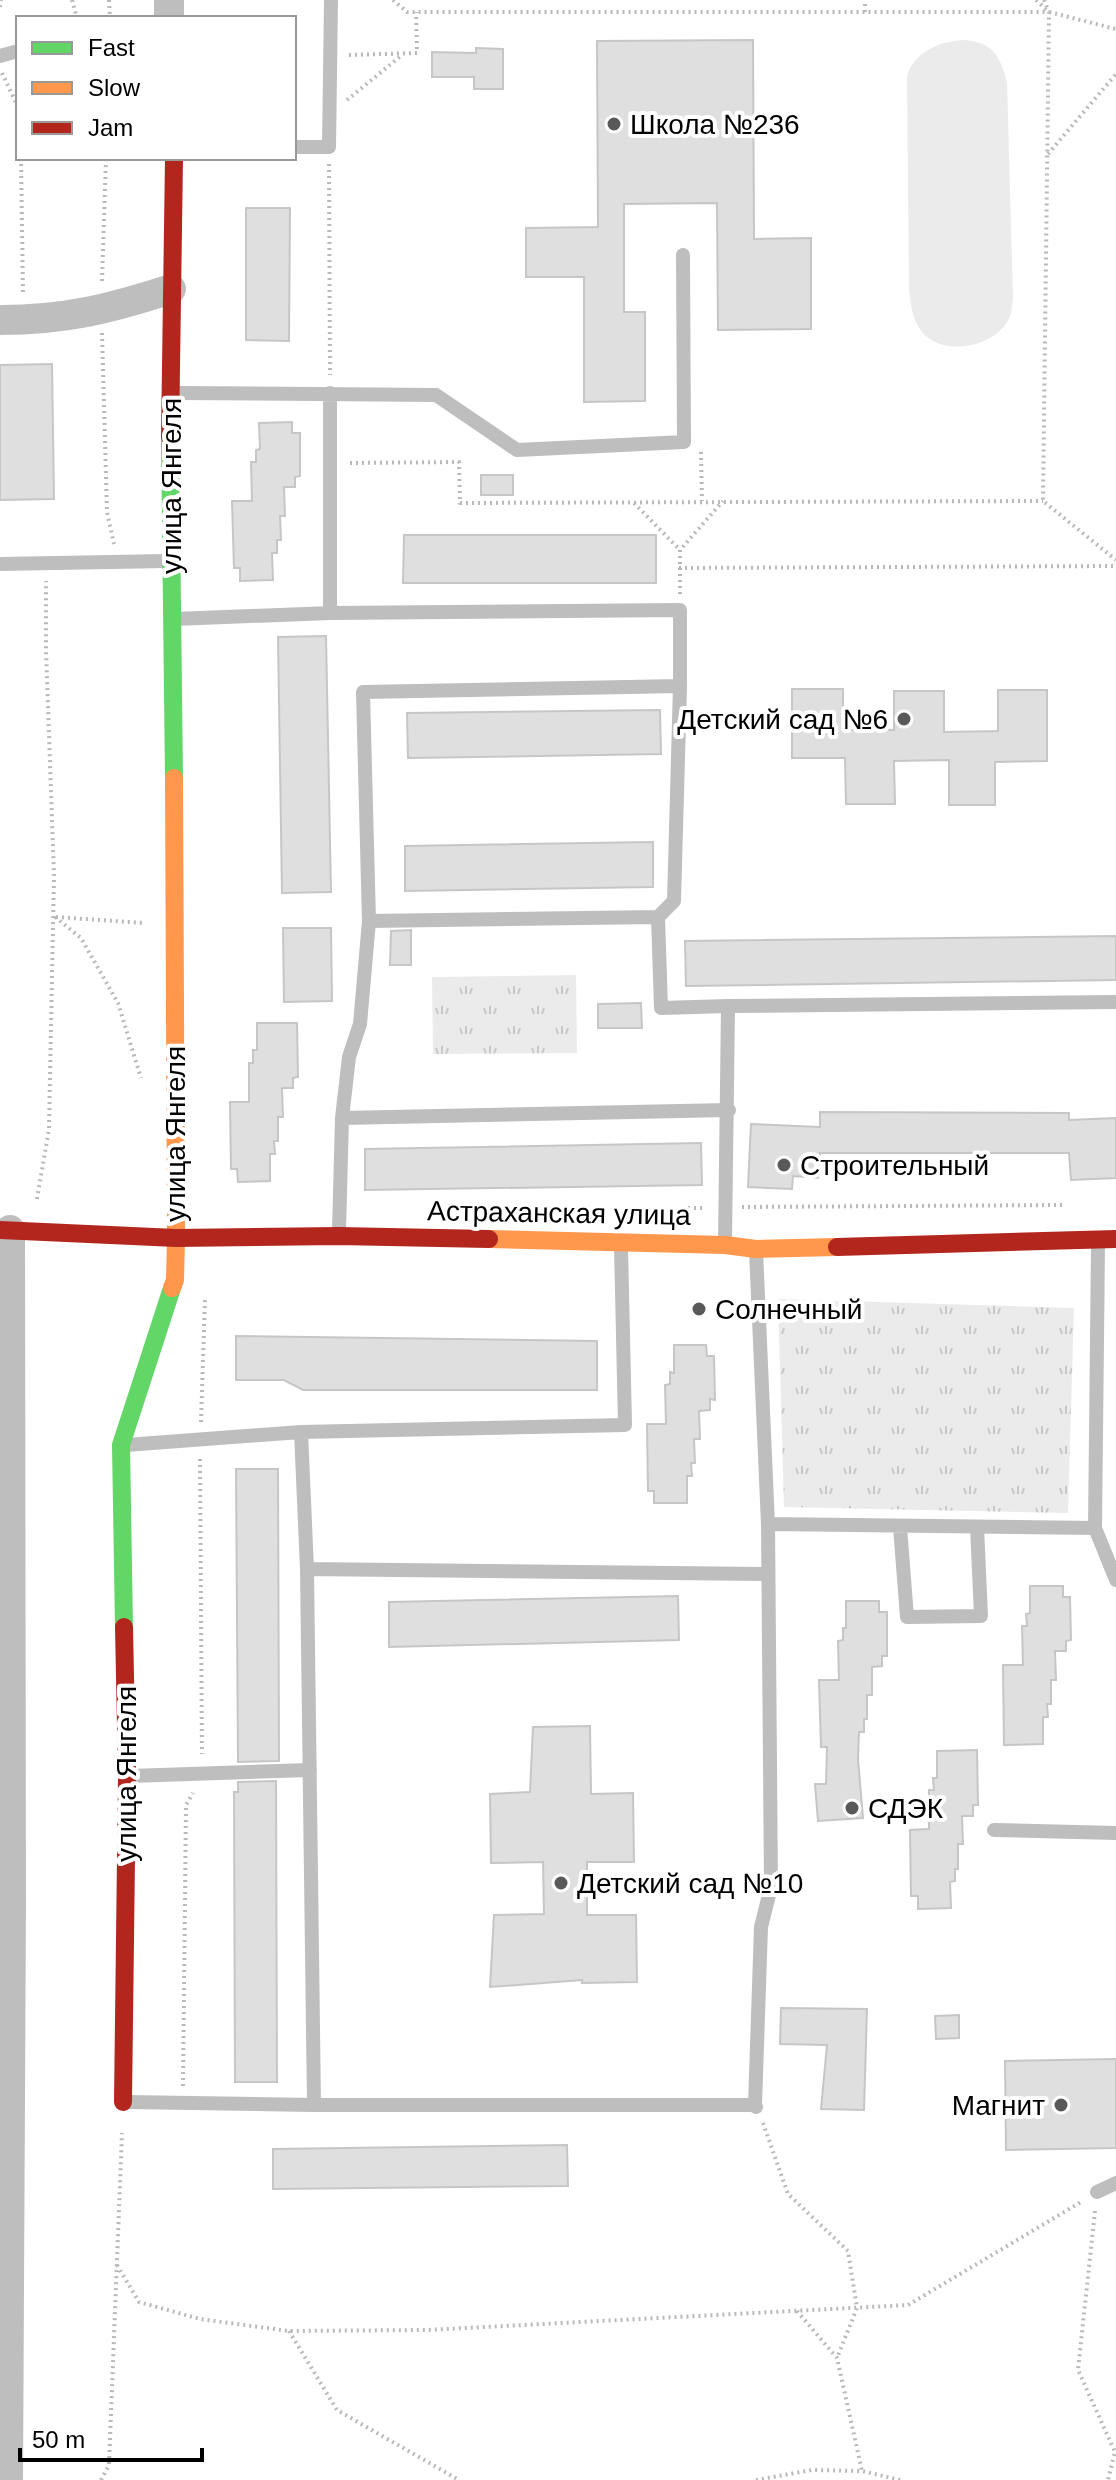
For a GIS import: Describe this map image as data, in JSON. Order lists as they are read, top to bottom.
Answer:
{
  "streets": {
    "street": ["улица Янгеля", "Астраханская улица"]
  },
  "crossings": [
    ["улица Янгеля", "Астраханская улица"]
  ],
  "places": [
    "Школа №236",
    "Детский сад №6",
    "Строительный",
    "Солнечный",
    "СДЭК",
    "Детский сад №10",
    "Магнит"
  ],
  "legend": ["Fast", "Slow", "Jam"],
  "scale_bar": "50 m"
}
